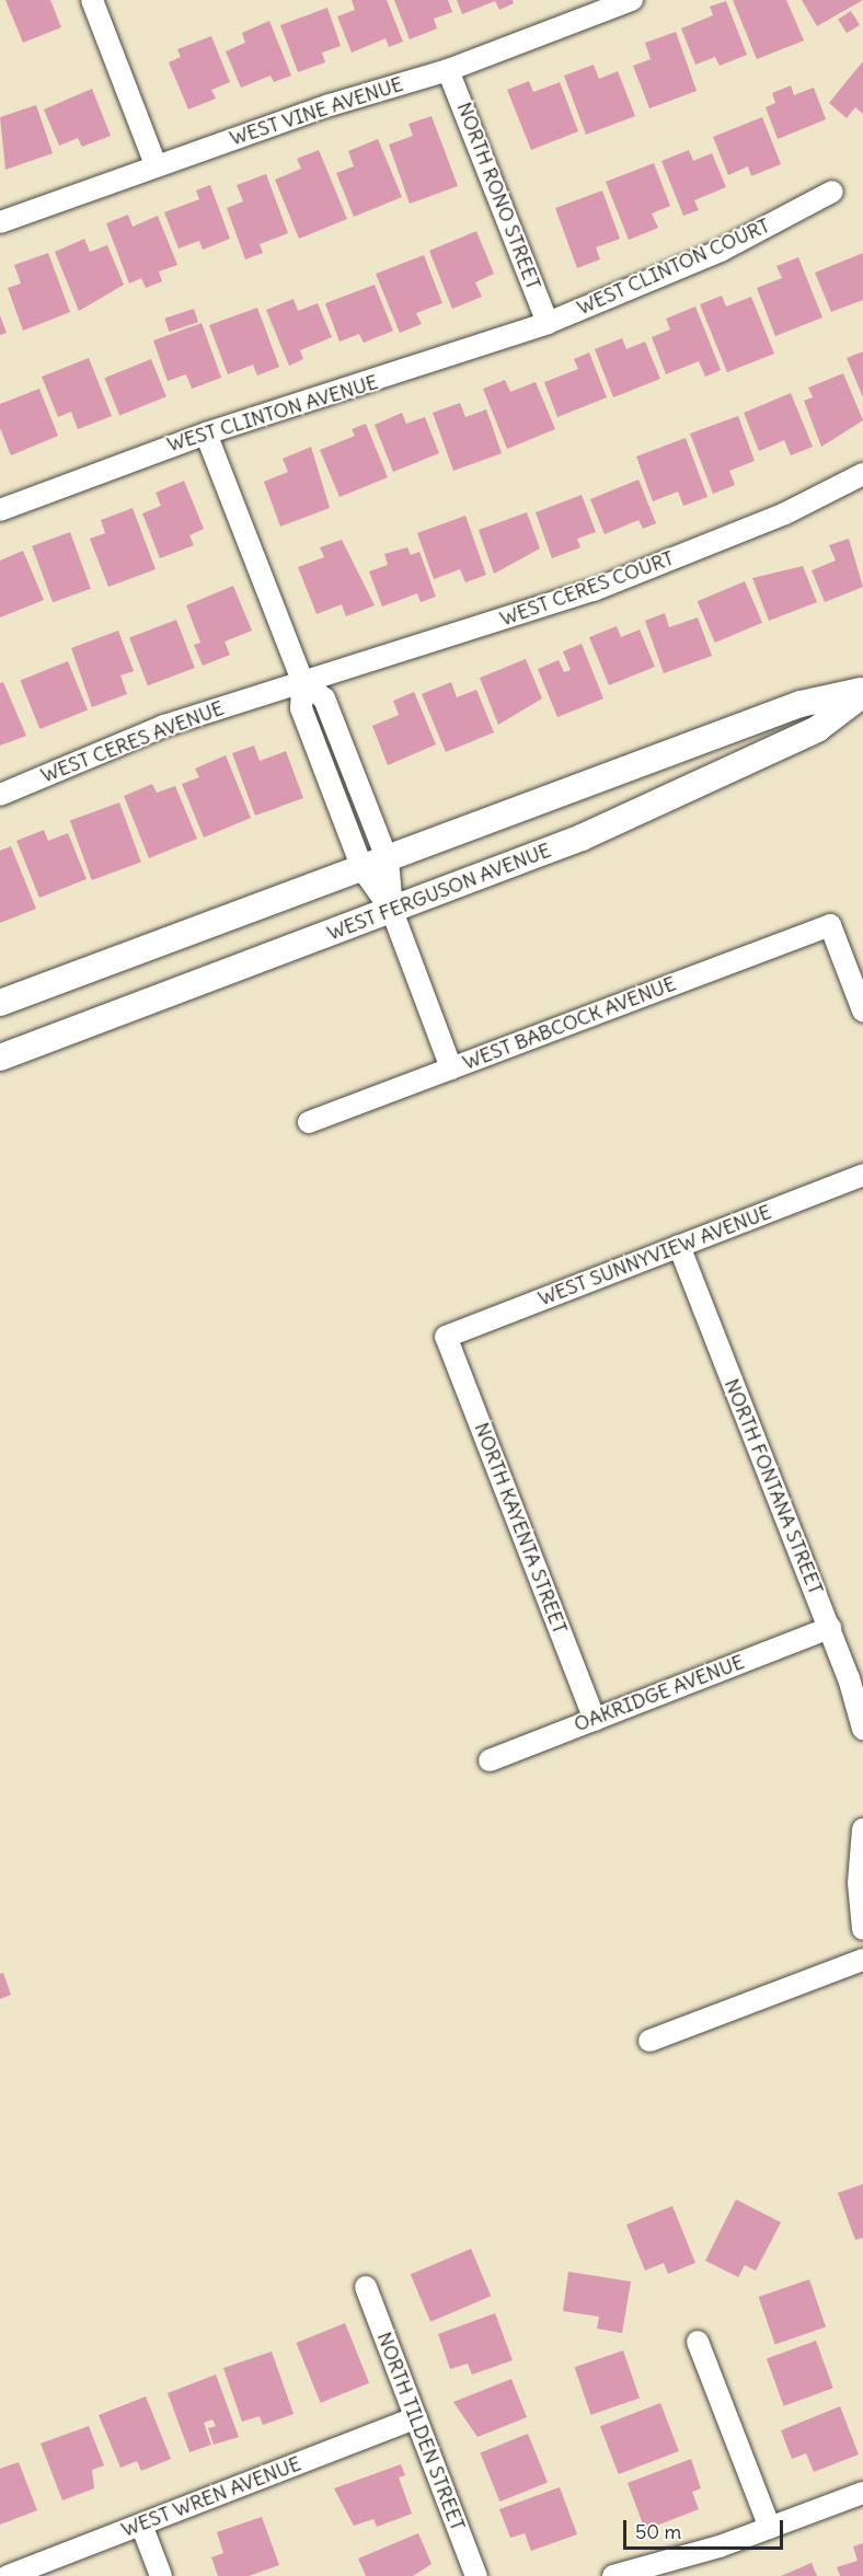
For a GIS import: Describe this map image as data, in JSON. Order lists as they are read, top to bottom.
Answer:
{
  "streets": {
    "street": [
      "WEST VINE AVENUE",
      "NORTH RONO STREET",
      "WEST CLINTON COURT",
      "WEST CLINTON AVENUE",
      "WEST CERES COURT",
      "WEST CERES AVENUE",
      "WEST FERGUSON AVENUE",
      "WEST BABCOCK AVENUE",
      "WEST SUNNYVIEW AVENUE",
      "NORTH FONTANA STREET",
      "NORTH KAYENTA STREET",
      "OAKRIDGE AVENUE",
      "NORTH TILDEN STREET",
      "WEST WREN AVENUE"
    ]
  },
  "crossings": [
    ["WEST VINE AVENUE", "NORTH RONO STREET"],
    ["NORTH RONO STREET", "WEST CLINTON COURT"],
    ["NORTH RONO STREET", "WEST CLINTON AVENUE"],
    ["WEST CLINTON COURT", "WEST CLINTON AVENUE"],
    ["WEST CERES COURT", "WEST CERES AVENUE"],
    ["WEST SUNNYVIEW AVENUE", "NORTH FONTANA STREET"],
    ["WEST SUNNYVIEW AVENUE", "NORTH KAYENTA STREET"],
    ["NORTH FONTANA STREET", "OAKRIDGE AVENUE"],
    ["NORTH KAYENTA STREET", "OAKRIDGE AVENUE"],
    ["NORTH TILDEN STREET", "WEST WREN AVENUE"]
  ],
  "scale_bar": "50 m"
}
